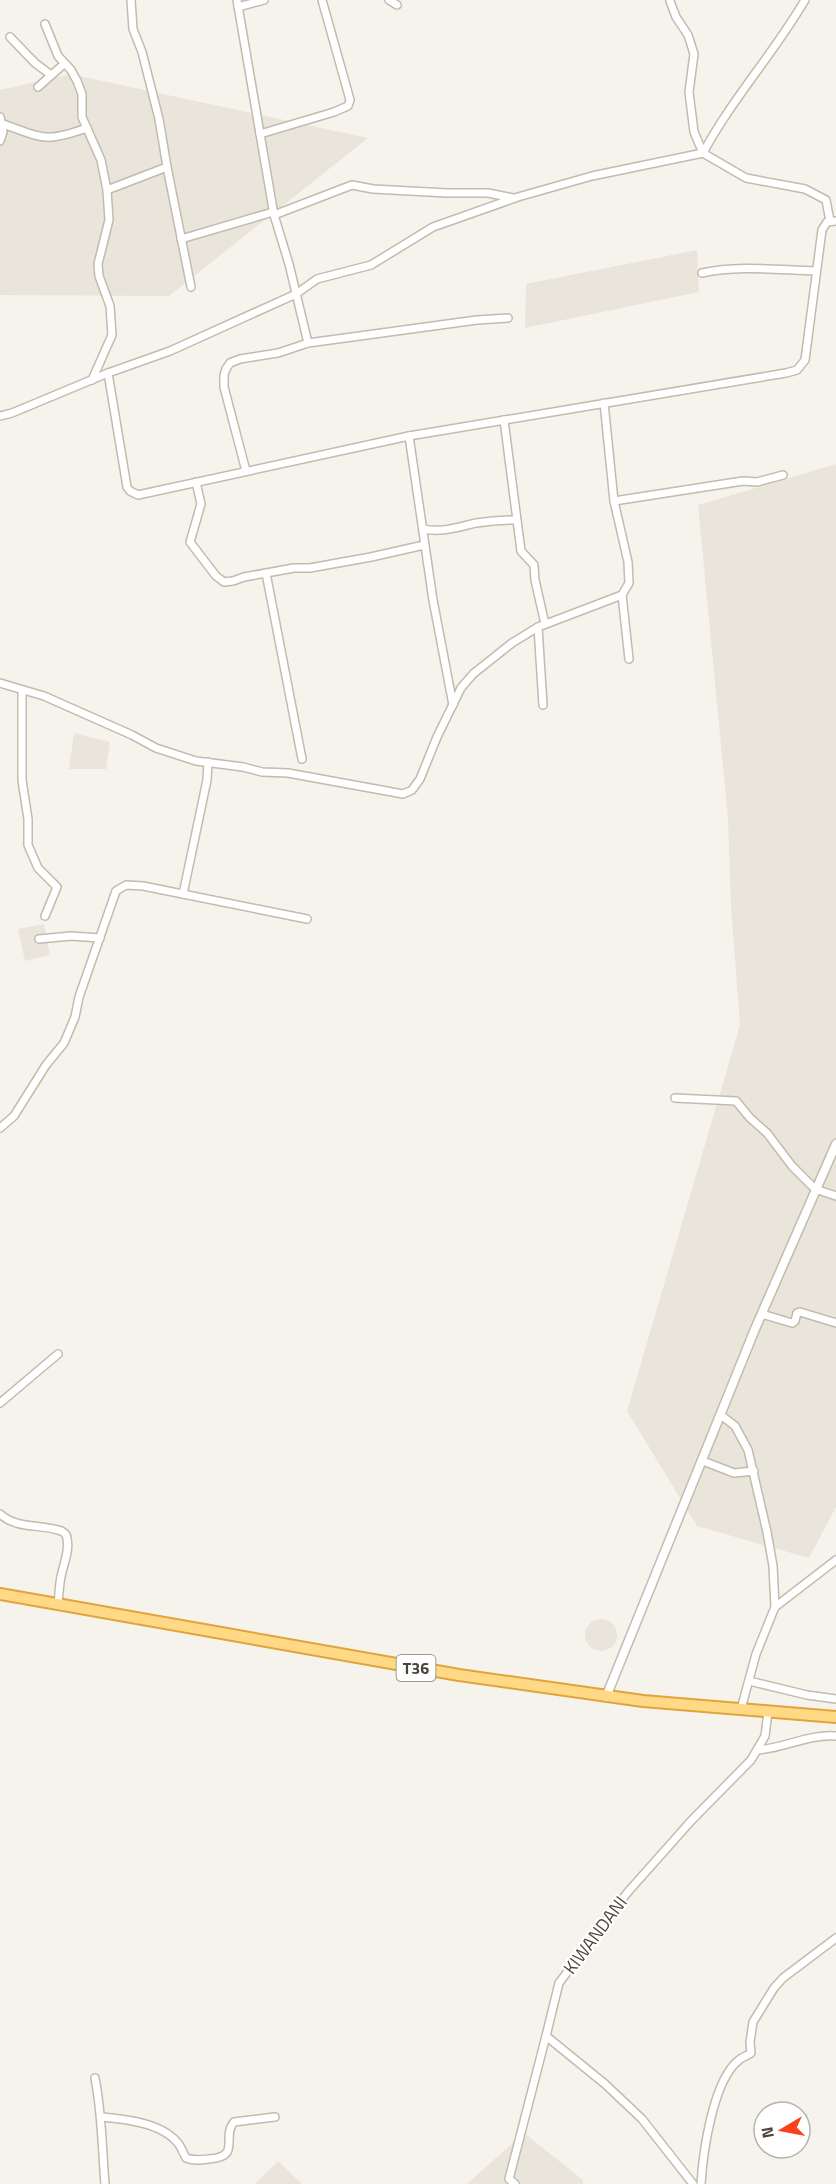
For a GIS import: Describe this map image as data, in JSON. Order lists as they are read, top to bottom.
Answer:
{
  "streets": {
    "highway": ["T36"],
    "street": ["KIWANDANI"]
  },
  "crossings": [
    ["T36", "KIWANDANI"]
  ],
  "north": "left"
}
